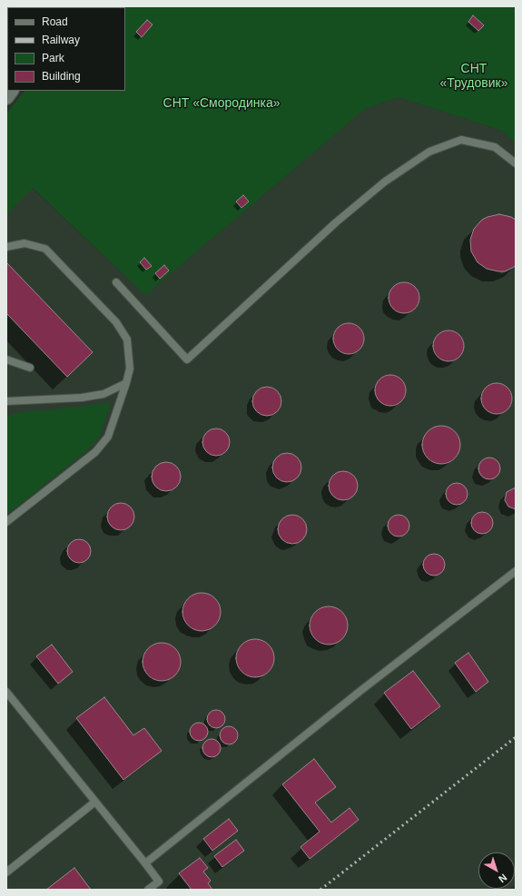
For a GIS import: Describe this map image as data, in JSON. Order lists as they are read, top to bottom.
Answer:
{
  "parks": ["СНТ «Трудовик»", "СНТ «Смородинка»"],
  "legend": [
    "Road",
    "Railway",
    "Park",
    "Building"
  ],
  "north": "bottom right"
}
